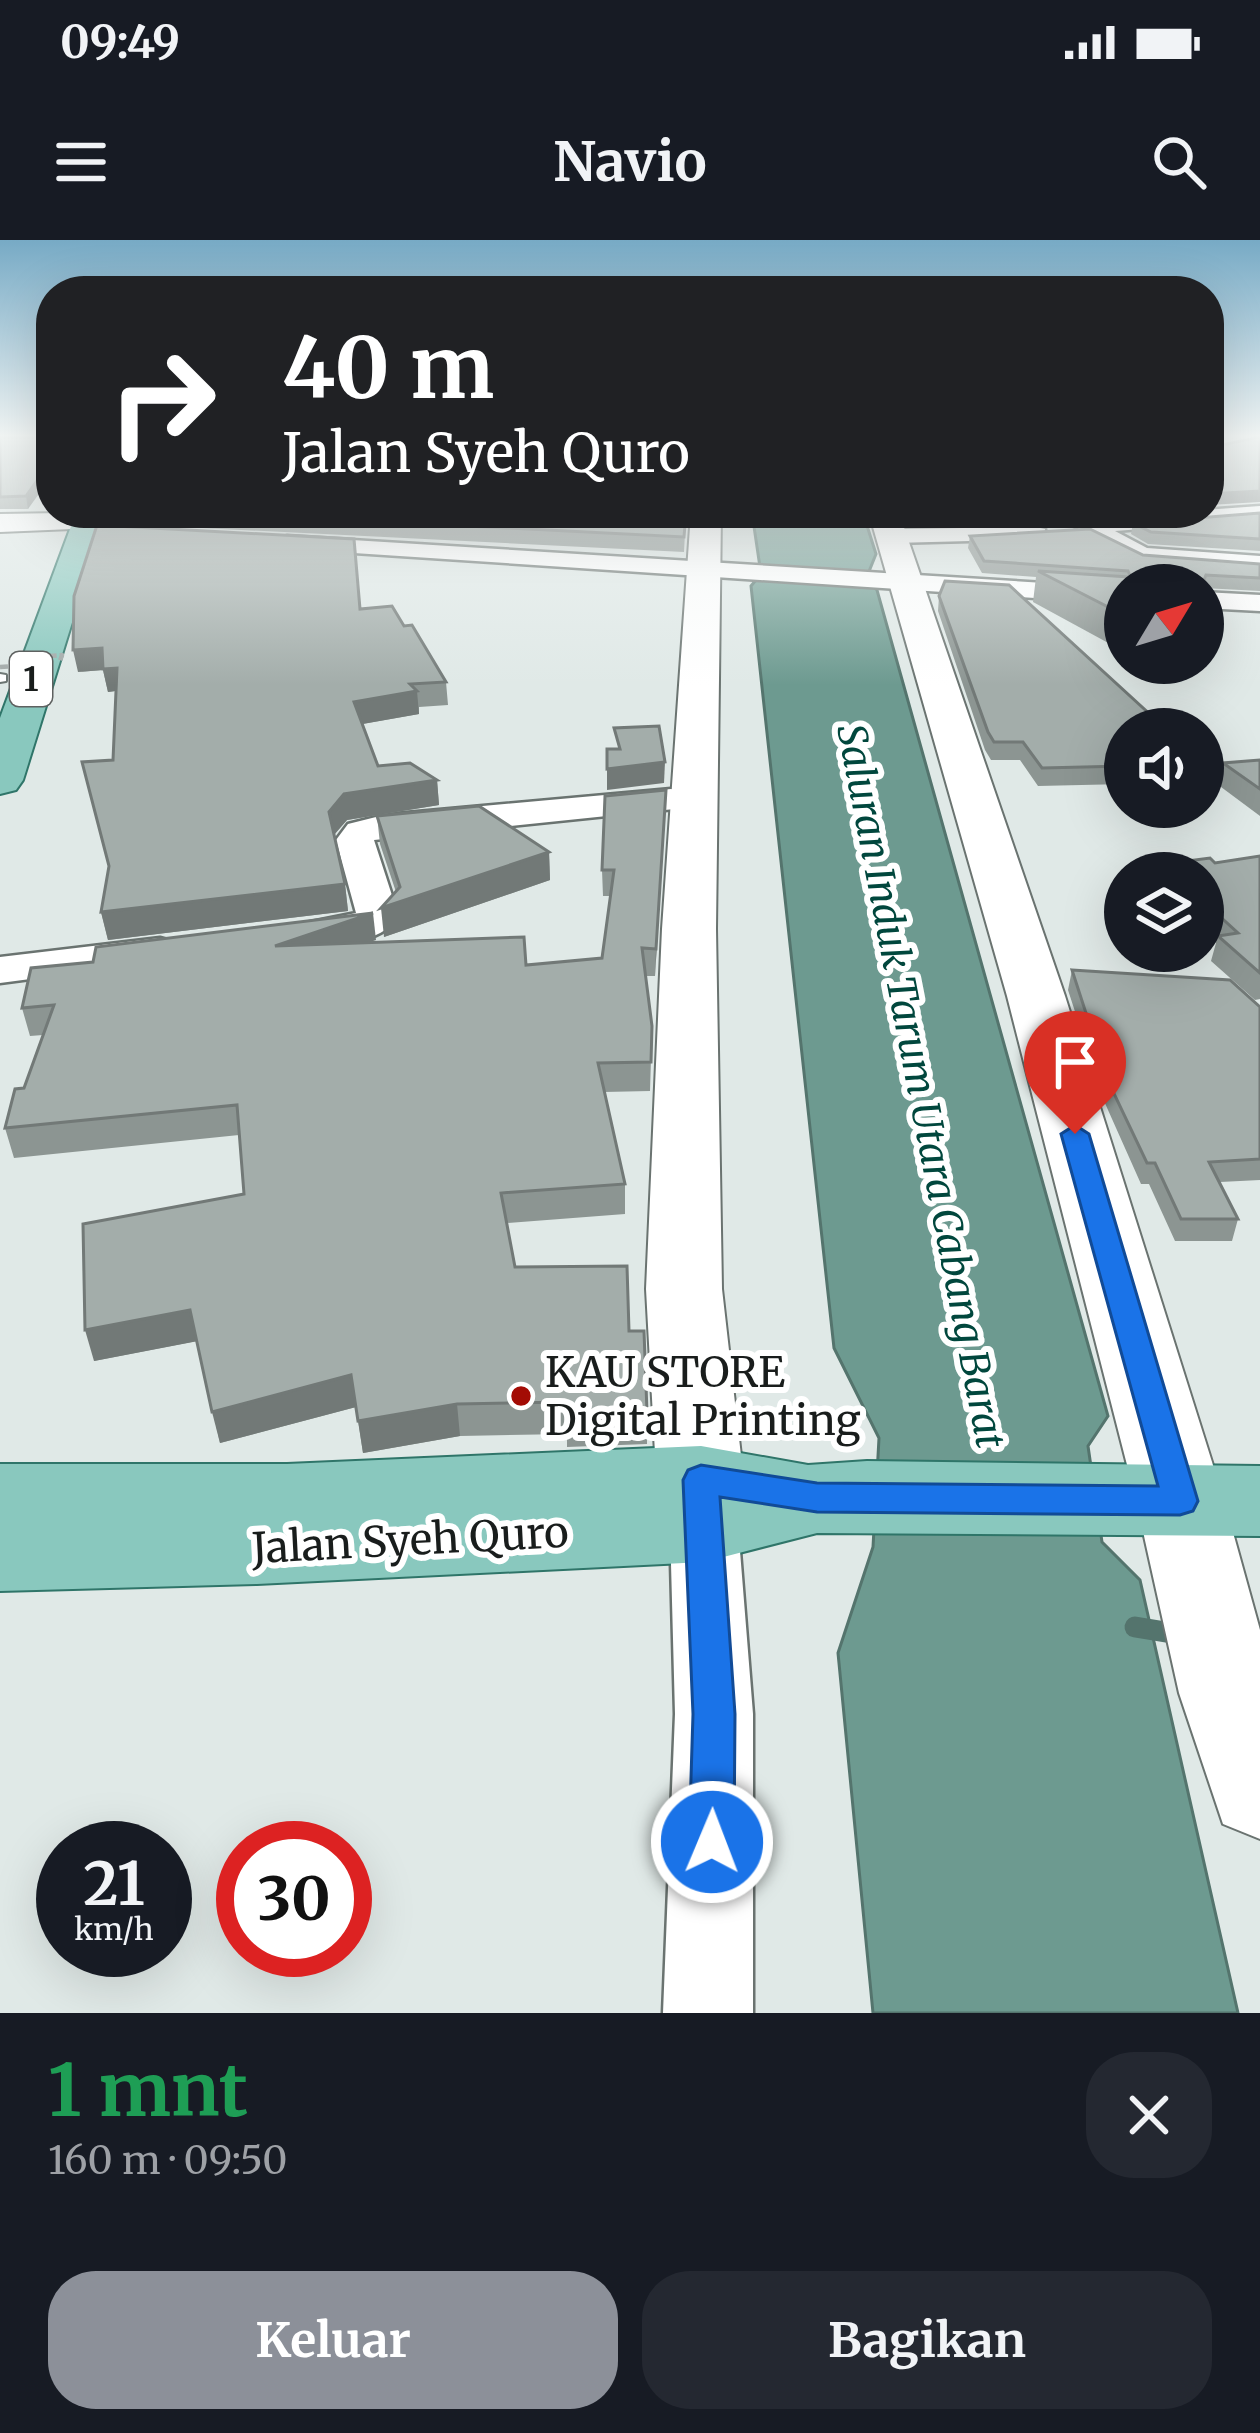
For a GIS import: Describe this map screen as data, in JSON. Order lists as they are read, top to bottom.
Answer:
{
  "streets": {
    "main road": ["1", "Jalan Syeh Quro"]
  },
  "water": ["Saluran Induk Tarum Utara Cabang Barat"],
  "places": ["KAU STORE Digital Printing"],
  "north": "top right",
  "page": {
    "status": "09:49",
    "header": "Navio",
    "turn": ["40 m", "Jalan Syeh Quro"],
    "speed": "21 km/h",
    "limit": "30",
    "heading": ["1 mnt", "160 m · 09:50"],
    "buttons": ["Keluar", "Bagikan"]
  }
}
